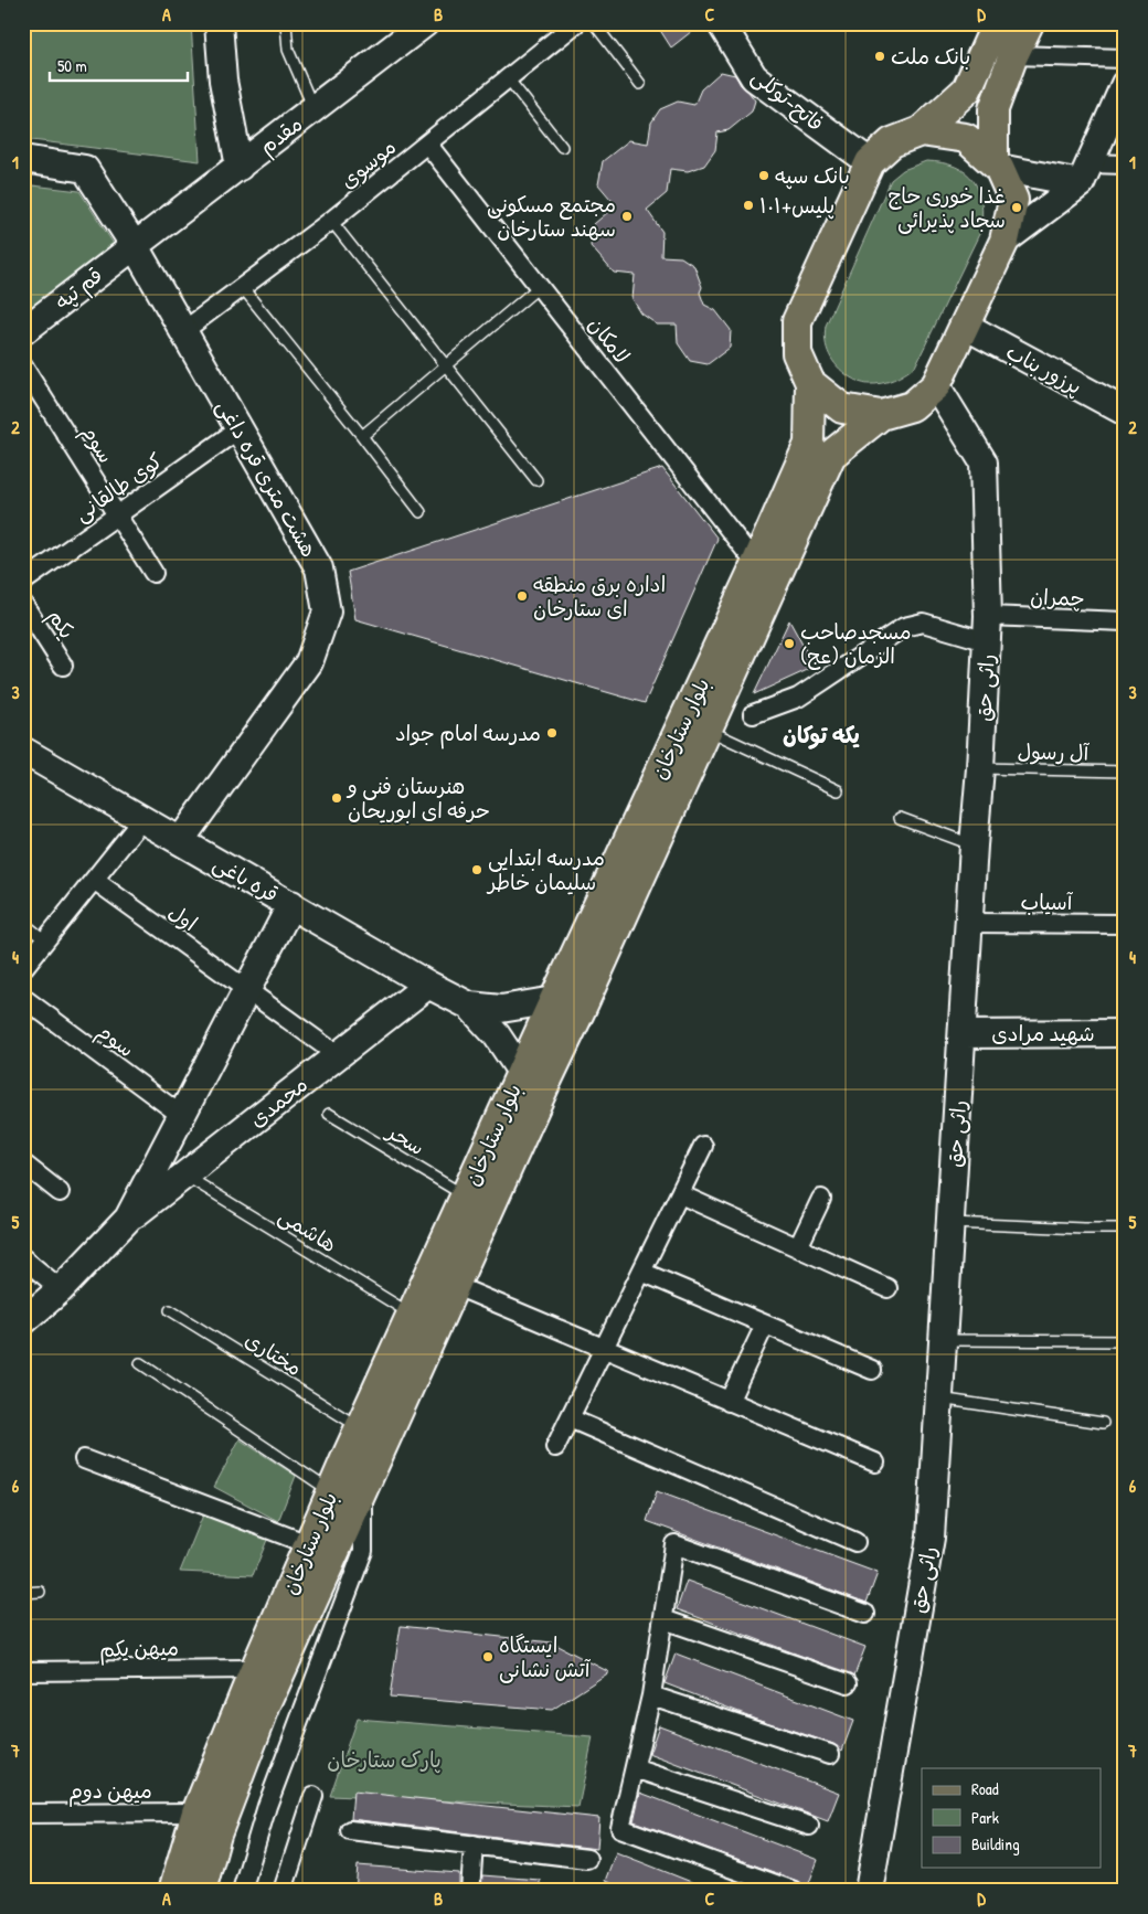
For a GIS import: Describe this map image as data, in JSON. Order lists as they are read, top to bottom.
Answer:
{
  "streets": {
    "main road": ["بلوار ستارخان"],
    "street": [
      "فاتح-توکلی",
      "مقدم",
      "موسوی",
      "قم تپه",
      "لامکان",
      "پرزور بناب",
      "سوم",
      "هشت متری قره داغی",
      "کوی طالقانی",
      "چمران",
      "یکم",
      "راثی حق",
      "قره باغی",
      "آسیاب",
      "اول",
      "شهید مرادی",
      "محمدی",
      "میهن یکم",
      "میهن دوم"
    ],
    "lane": [
      "آل رسول",
      "سحر",
      "هاشمی",
      "مختاری"
    ]
  },
  "crossings": [
    ["مقدم", "قم تپه"],
    ["مقدم", "هشت متری قره داغی"],
    ["موسوی", "لامکان"],
    ["موسوی", "هشت متری قره داغی"],
    ["قم تپه", "هشت متری قره داغی"],
    ["لامکان", "بلوار ستارخان"],
    ["سوم", "کوی طالقانی"],
    ["سوم", "محمدی"],
    ["هشت متری قره داغی", "کوی طالقانی"],
    ["هشت متری قره داغی", "قره باغی"],
    ["چمران", "راثی حق"],
    ["راثی حق", "آل رسول"],
    ["راثی حق", "آسیاب"],
    ["راثی حق", "شهید مرادی"],
    ["بلوار ستارخان", "قره باغی"],
    ["بلوار ستارخان", "سحر"],
    ["بلوار ستارخان", "هاشمی"],
    ["بلوار ستارخان", "مختاری"],
    ["بلوار ستارخان", "میهن یکم"],
    ["بلوار ستارخان", "میهن دوم"],
    ["قره باغی", "محمدی"],
    ["اول", "محمدی"],
    ["محمدی", "هاشمی"]
  ],
  "districts": ["یکه توکان"],
  "parks": ["پارک ستارخان"],
  "places": [
    "بانک ملت",
    "بانک سپه",
    "پلیس+۱۰۱",
    "غذا خوری حاج سجاد پذیرائی",
    "مجتمع مسکونی سهند ستارخان",
    "اداره برق منطقه ای ستارخان",
    "مسجدصاحب الزمان (عج)",
    "مدرسه امام جواد",
    "هنرستان فنی و حرفه ای ابوریحان",
    "مدرسه ابتدایی سلیمان خاطر",
    "ایستگاه آتش نشانی"
  ],
  "legend": ["Road", "Park", "Building"],
  "scale_bar": "50 m",
  "grid": {
    "columns": [
      "A",
      "B",
      "C",
      "D"
    ],
    "rows": [
      "1",
      "2",
      "3",
      "4",
      "5",
      "6",
      "7"
    ]
  }
}
